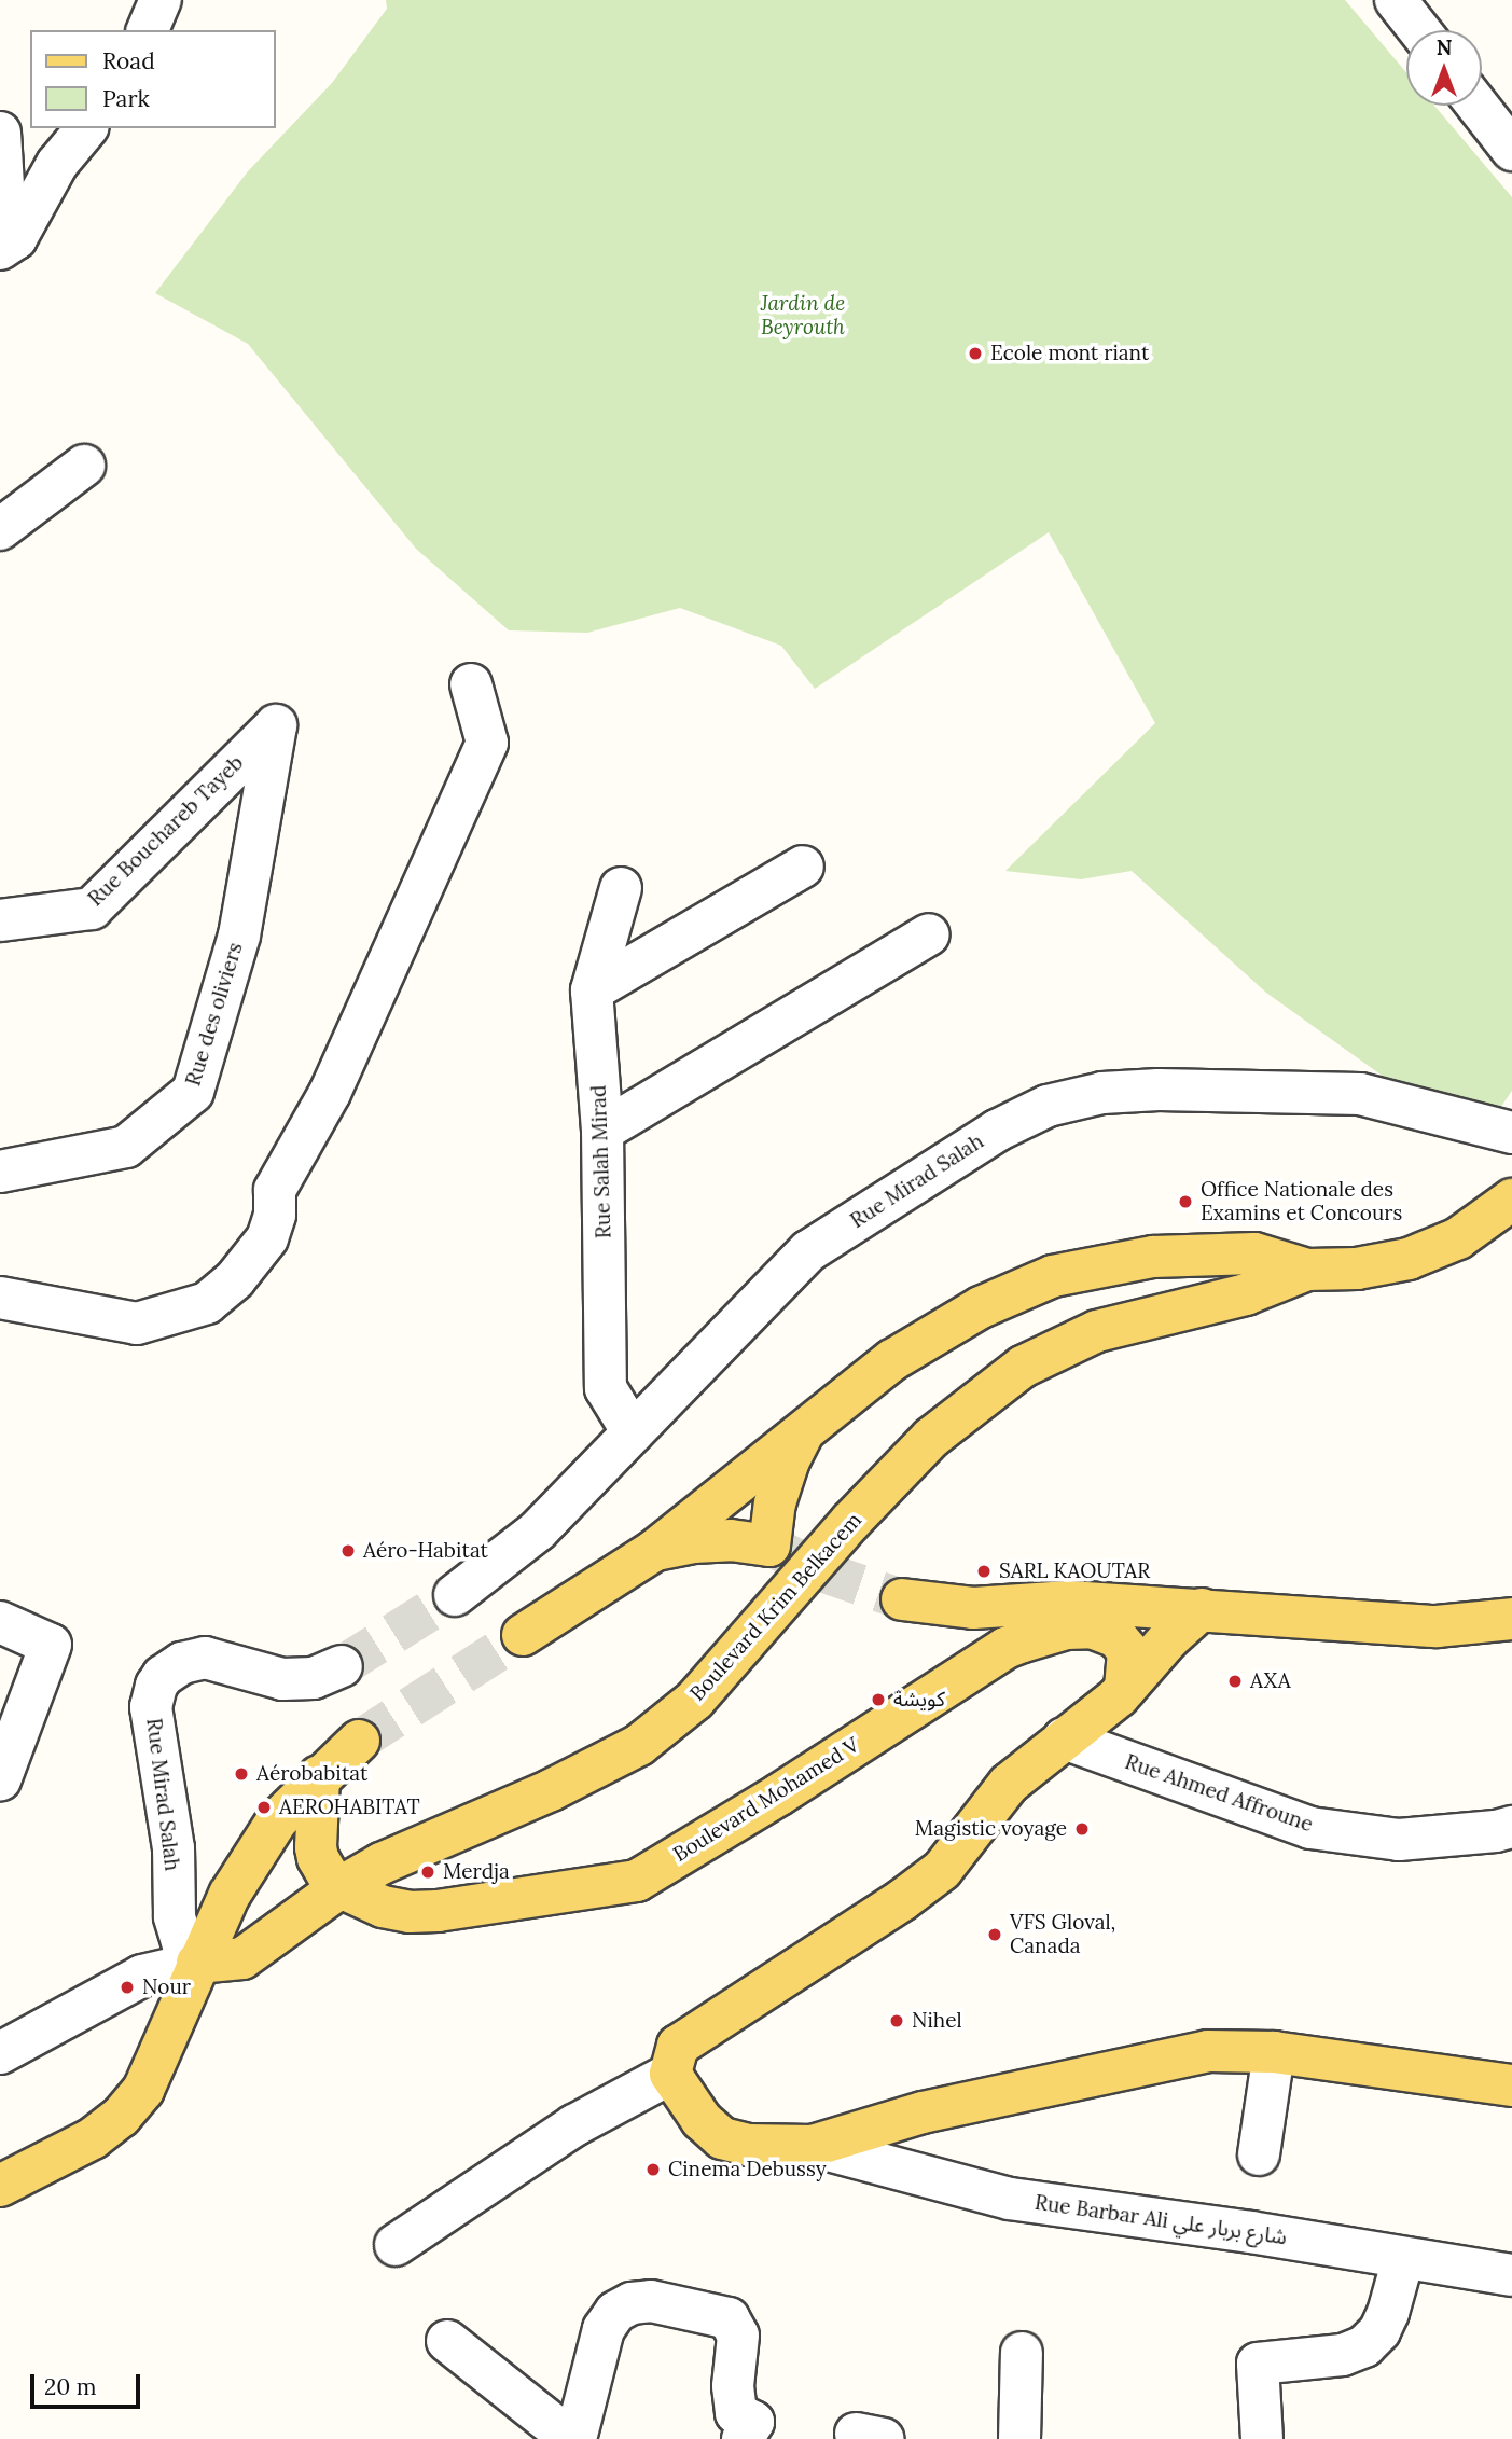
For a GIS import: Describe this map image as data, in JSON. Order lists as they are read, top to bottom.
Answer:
{
  "streets": {
    "main road": ["Boulevard Krim Belkacem", "Boulevard Mohamed V"],
    "street": [
      "Rue Bouchareb Tayeb",
      "Rue des oliviers",
      "Rue Salah Mirad",
      "Rue Mirad Salah",
      "Rue Ahmed Affroune",
      "Rue Barbar Ali شارع بربار علي"
    ]
  },
  "crossings": [
    ["Rue Bouchareb Tayeb", "Rue des oliviers"],
    ["Rue Salah Mirad", "Rue Mirad Salah"],
    ["Rue Mirad Salah", "Boulevard Krim Belkacem"],
    ["Boulevard Krim Belkacem", "Boulevard Mohamed V"]
  ],
  "parks": ["Jardin de Beyrouth"],
  "places": [
    "Ecole mont riant",
    "Office Nationale des Examins et Concours",
    "Aéro-Habitat",
    "SARL KAOUTAR",
    "AXA",
    "كويشة",
    "Aérobabitat",
    "AEROHABITAT",
    "Magistic voyage",
    "Merdja",
    "VFS Gloval, Canada",
    "Nour",
    "Nihel",
    "Cinema Debussy"
  ],
  "legend": ["Road", "Park"],
  "scale_bar": "20 m",
  "north": "top"
}
